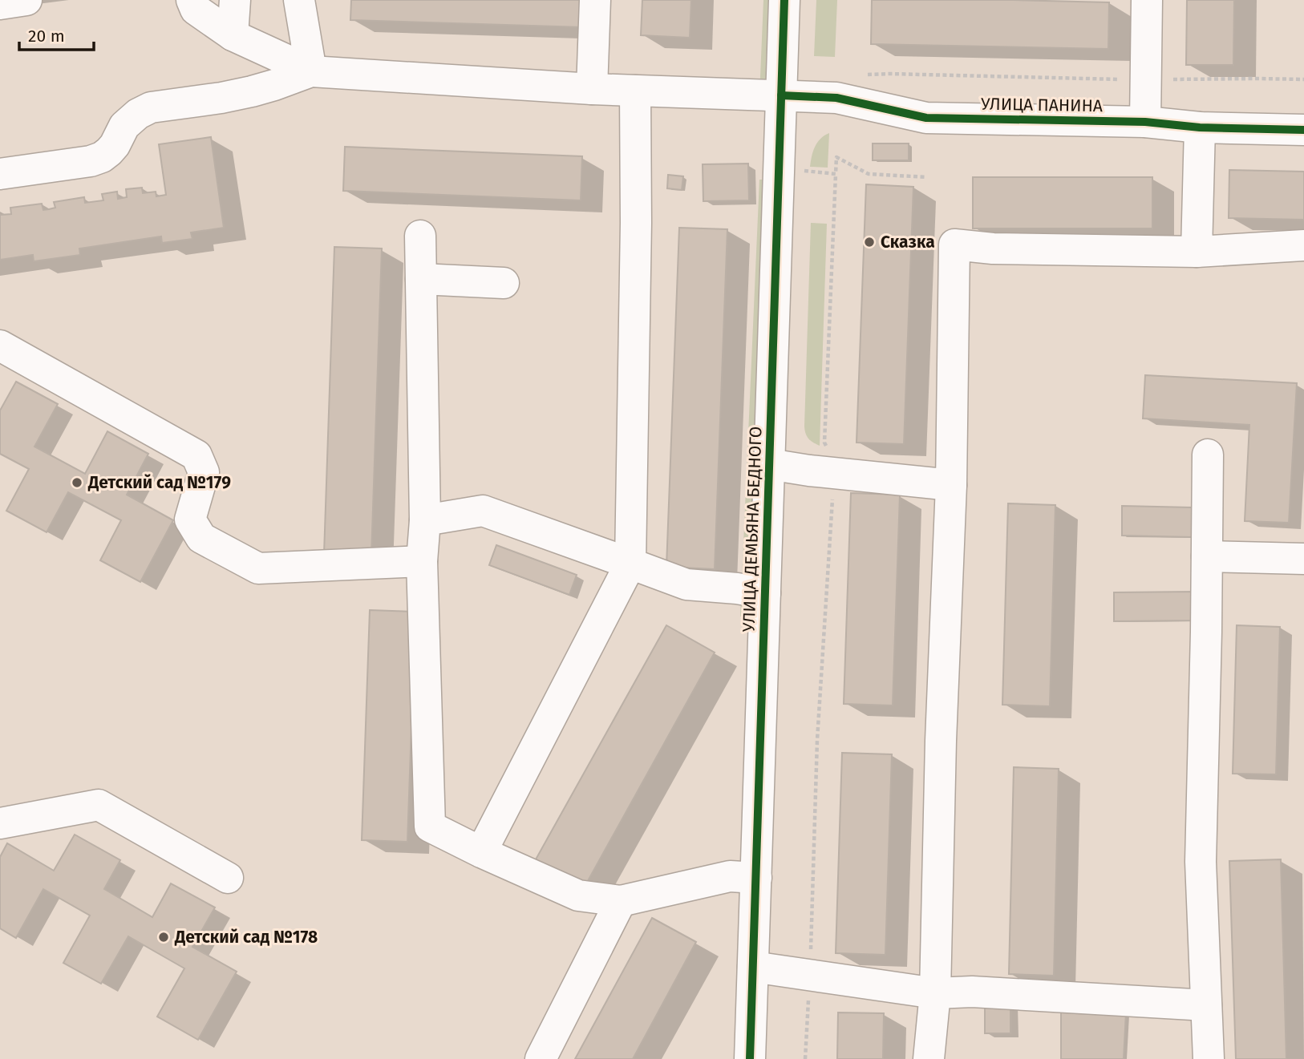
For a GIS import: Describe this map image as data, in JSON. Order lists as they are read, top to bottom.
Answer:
{
  "streets": {
    "street": ["УЛИЦА ПАНИНА", "УЛИЦА ДЕМЬЯНА БЕДНОГО"]
  },
  "crossings": [
    ["УЛИЦА ПАНИНА", "УЛИЦА ДЕМЬЯНА БЕДНОГО"]
  ],
  "places": ["Сказка", "Детский сад №179", "Детский сад №178"],
  "scale_bar": "20 m"
}
